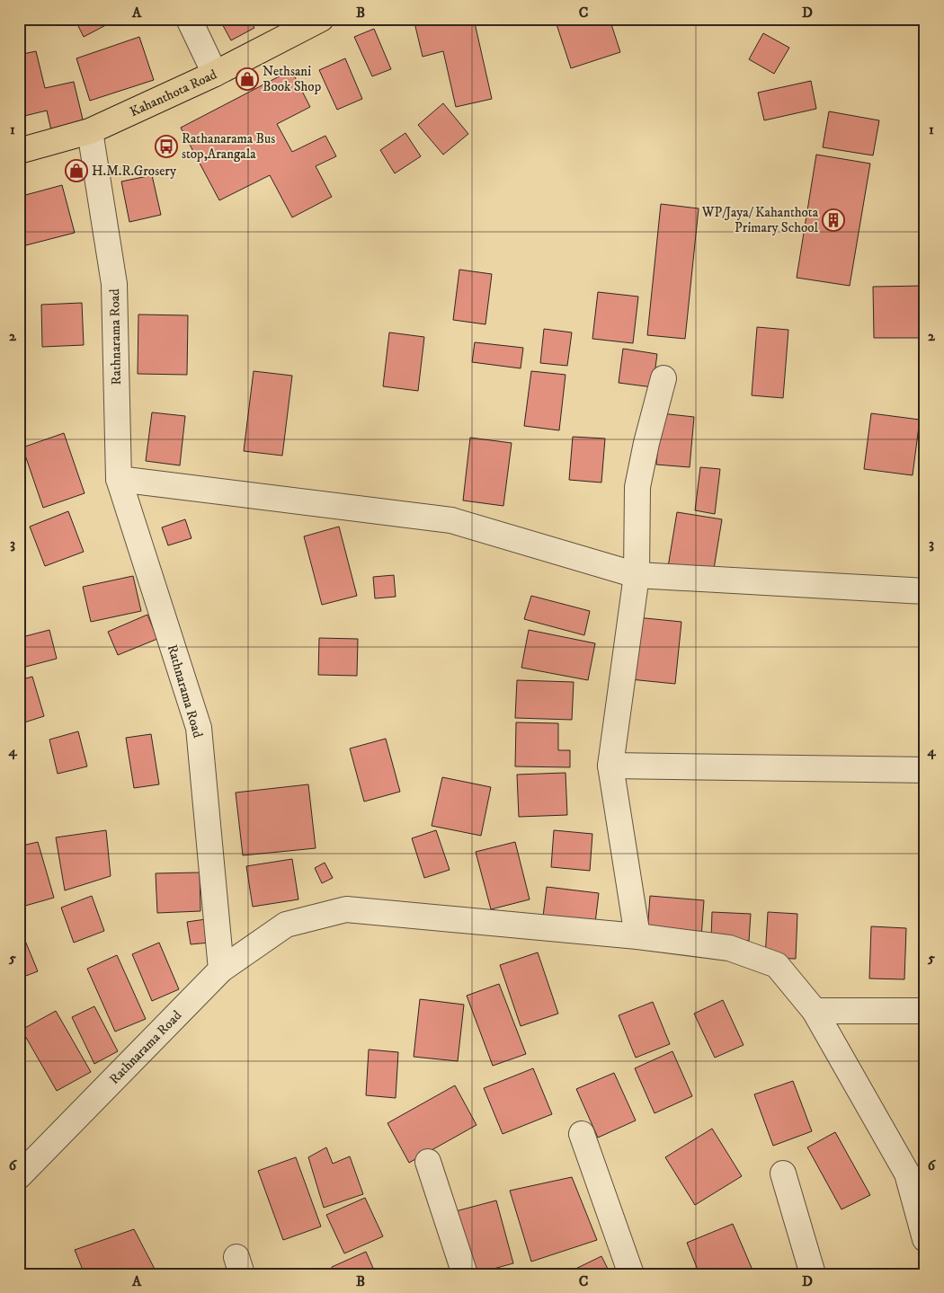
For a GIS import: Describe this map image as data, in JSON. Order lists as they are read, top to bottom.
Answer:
{
  "streets": {
    "main road": ["Kahanthota Road"],
    "street": ["Rathnarama Road"]
  },
  "crossings": [
    ["Kahanthota Road", "Rathnarama Road"]
  ],
  "places": {
    "shop": ["Nethsani Book Shop", "H.M.R.Grosery"],
    "bus stop": ["Rathanarama Bus stop,Arangala"],
    "building": ["WP/Jaya/ Kahanthota Primary School"]
  },
  "grid": {
    "columns": [
      "A",
      "B",
      "C",
      "D"
    ],
    "rows": [
      "1",
      "2",
      "3",
      "4",
      "5",
      "6"
    ]
  }
}
